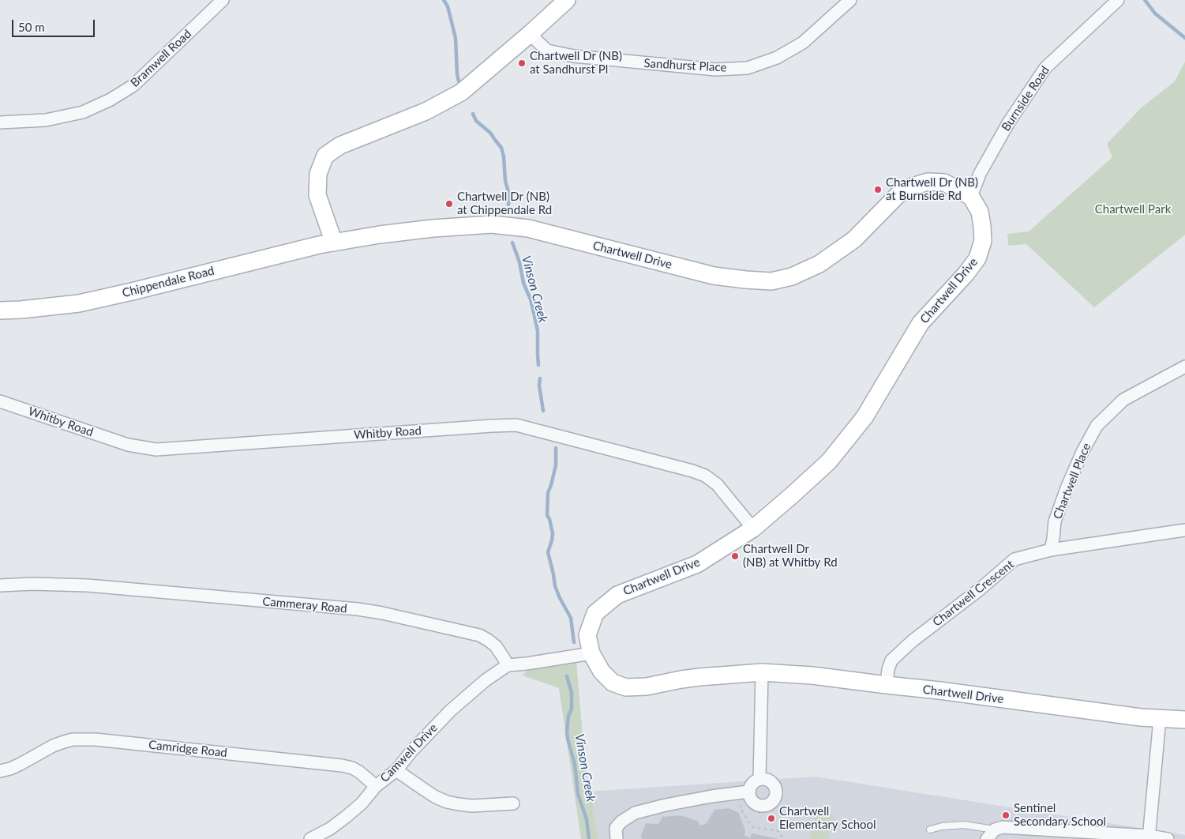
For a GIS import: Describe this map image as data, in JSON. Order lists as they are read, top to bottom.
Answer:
{
  "streets": {
    "street": [
      "Bramwell Road",
      "Sandhurst Place",
      "Burnside Road",
      "Chartwell Drive",
      "Chippendale Road",
      "Whitby Road",
      "Chartwell Place",
      "Chartwell Crescent",
      "Cammeray Road",
      "Camridge Road",
      "Camwell Drive"
    ]
  },
  "crossings": [
    ["Burnside Road", "Chartwell Drive"],
    ["Chartwell Drive", "Chippendale Road"],
    ["Chartwell Drive", "Whitby Road"],
    ["Chartwell Drive", "Chartwell Crescent"],
    ["Chartwell Place", "Chartwell Crescent"],
    ["Cammeray Road", "Camwell Drive"],
    ["Camridge Road", "Camwell Drive"]
  ],
  "water": ["Vinson Creek"],
  "parks": ["Chartwell Park"],
  "places": [
    "Chartwell Dr (NB) at Sandhurst Pl",
    "Chartwell Dr (NB) at Burnside Rd",
    "Chartwell Dr (NB) at Chippendale Rd",
    "Chartwell Dr (NB) at Whitby Rd",
    "Sentinel Secondary School",
    "Chartwell Elementary School"
  ],
  "scale_bar": "50 m"
}
